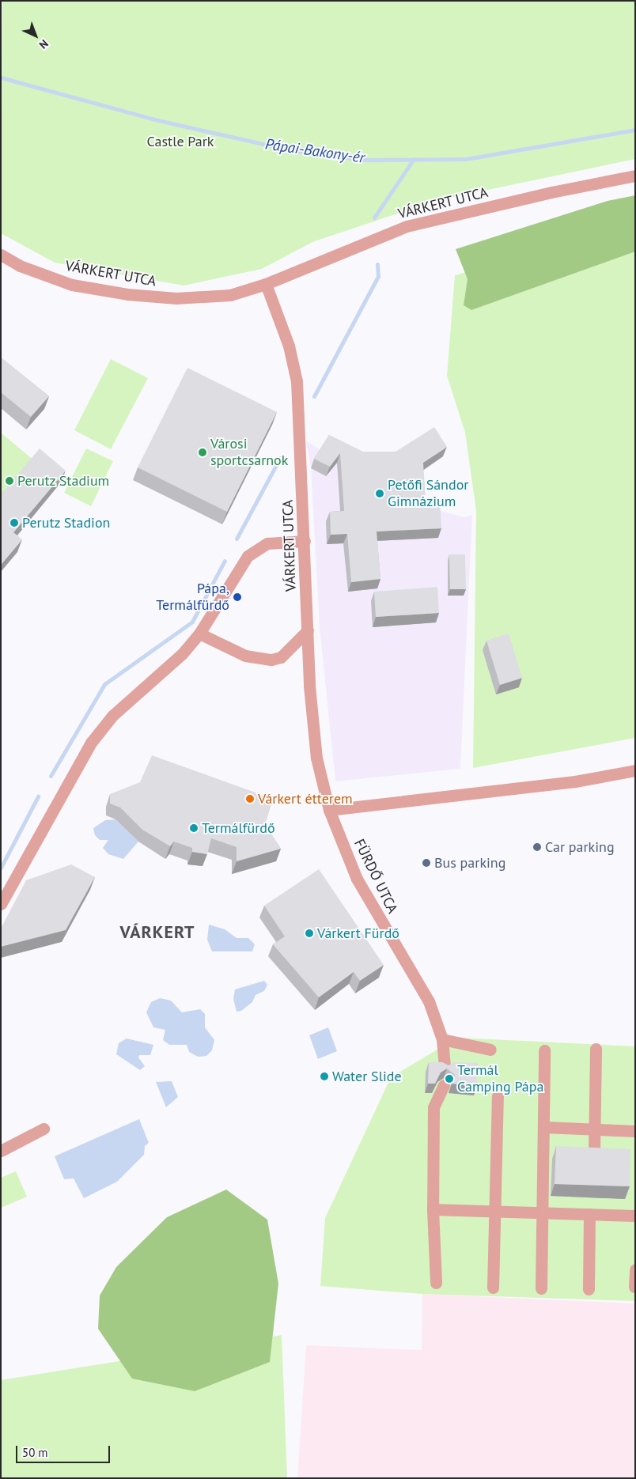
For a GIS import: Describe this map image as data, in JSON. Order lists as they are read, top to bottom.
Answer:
{
  "streets": {
    "street": ["VÁRKERT UTCA", "FÜRDŐ UTCA"]
  },
  "crossings": [
    ["VÁRKERT UTCA", "FÜRDŐ UTCA"]
  ],
  "districts": ["VÁRKERT"],
  "water": ["Pápai-Bakony-ér"],
  "parks": ["Castle Park"],
  "places": [
    "Városi sportcsarnok",
    "Perutz Stadium",
    "Petőfi Sándor Gimnázium",
    "Perutz Stadion",
    "Pápa, Termálfürdő",
    "Várkert étterem",
    "Termálfürdő",
    "Car parking",
    "Bus parking",
    "Várkert Fürdő",
    "Water Slide",
    "Termál Camping Pápa"
  ],
  "scale_bar": "50 m",
  "north": "bottom right"
}
